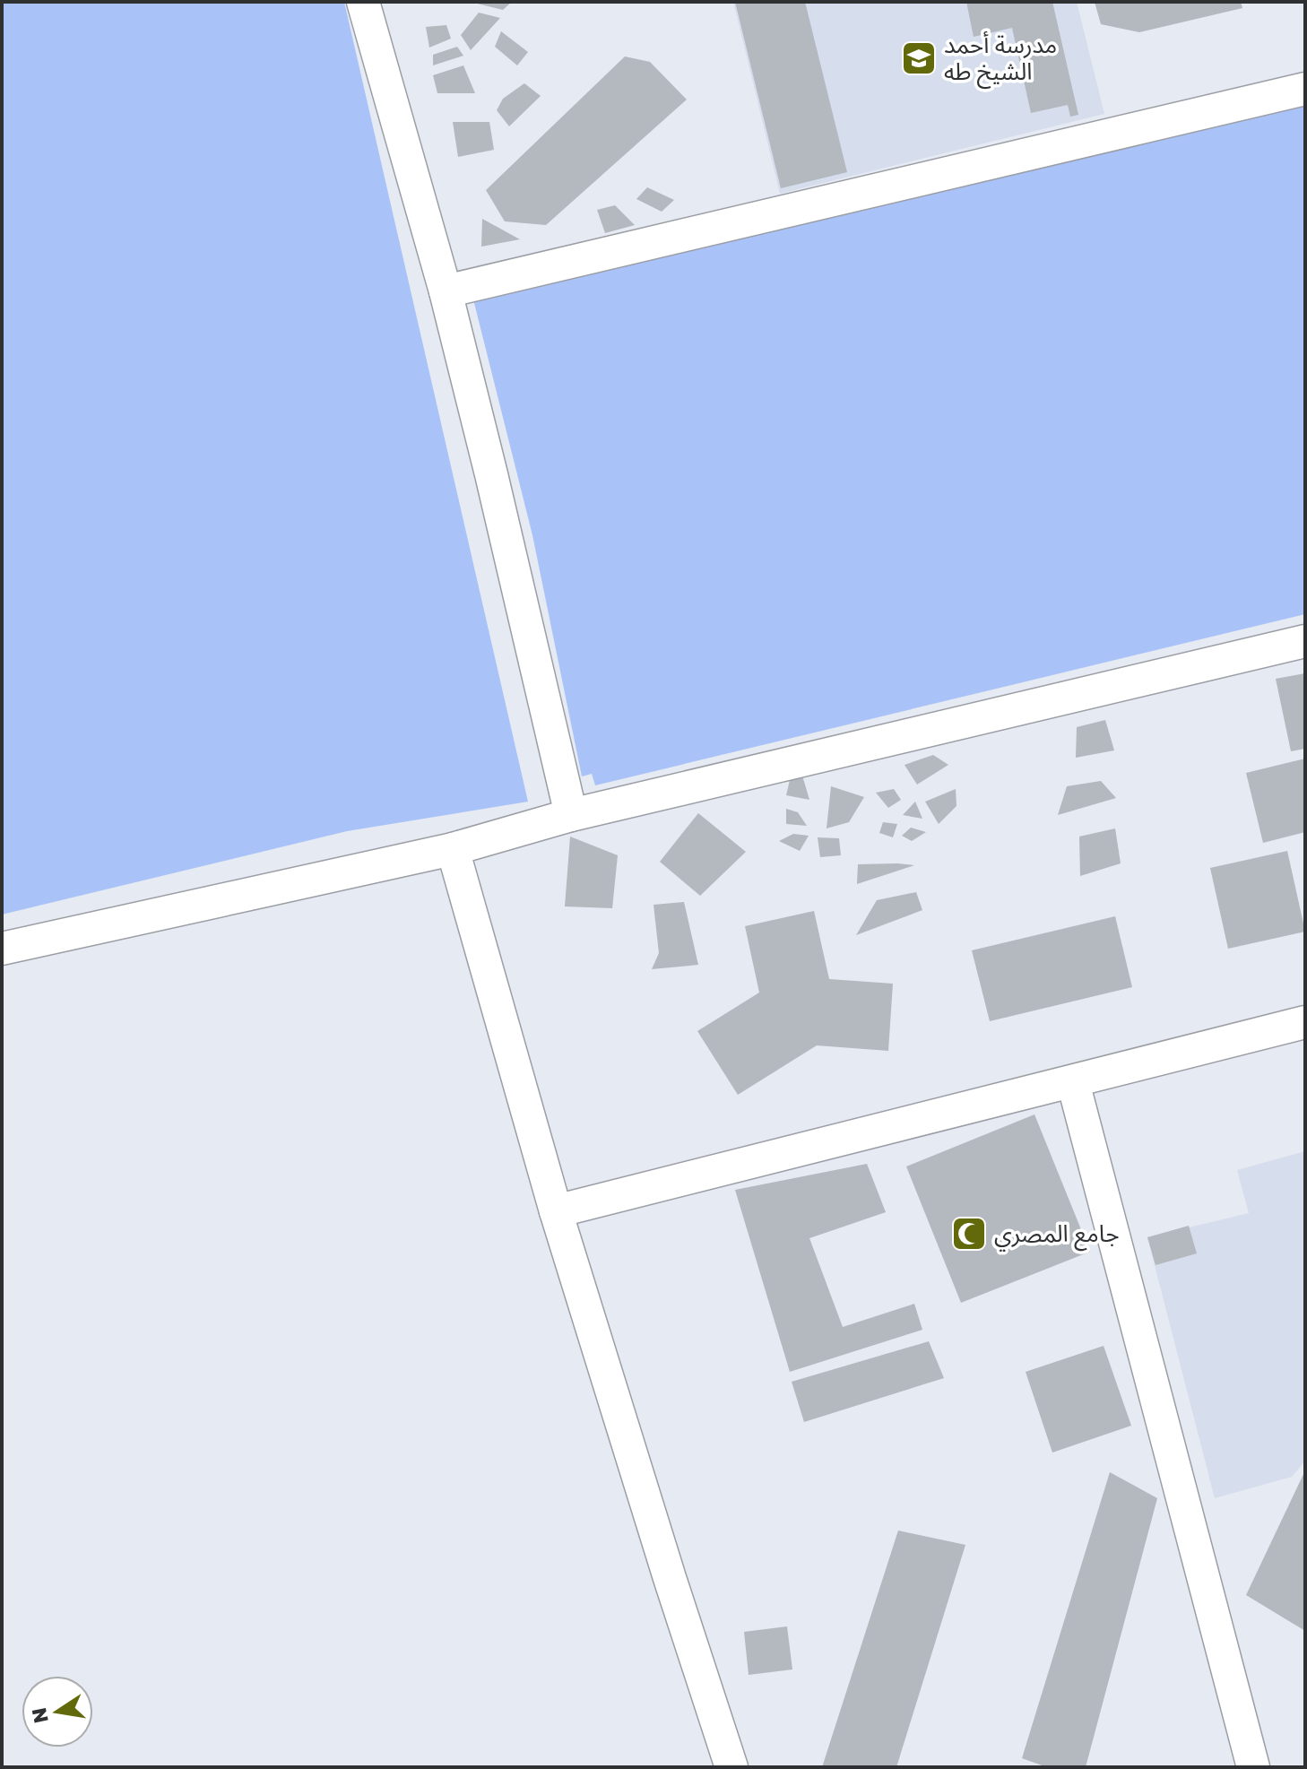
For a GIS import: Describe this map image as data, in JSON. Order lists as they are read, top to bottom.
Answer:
{
  "places": {
    "school or university": ["مدرسة أحمد الشيخ طه"],
    "mosque": ["جامع المصري"]
  },
  "north": "left"
}
